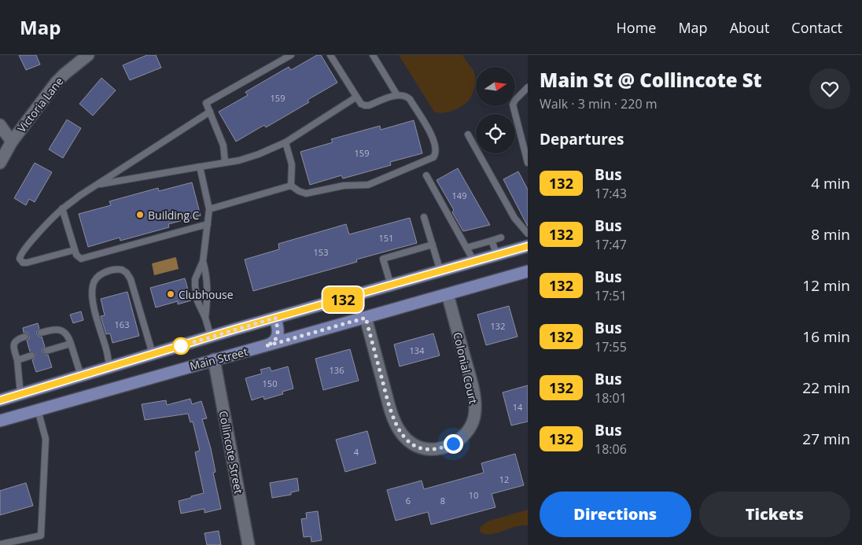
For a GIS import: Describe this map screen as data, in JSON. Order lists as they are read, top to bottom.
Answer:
{
  "streets": {
    "main road": ["Main Street"],
    "street": ["Victoria Lane", "Colonial Court", "Collincote Street"]
  },
  "crossings": [
    ["Main Street", "Colonial Court"],
    ["Main Street", "Collincote Street"]
  ],
  "places": ["Building C", "Clubhouse"],
  "lines": ["bus line 132"],
  "house_numbers": [
    "159",
    "159",
    "149",
    "151",
    "153",
    "163",
    "132",
    "134",
    "136",
    "150",
    "14",
    "4",
    "12",
    "10",
    "6",
    "8"
  ],
  "north": "right",
  "page": {
    "header": "Map",
    "nav": [
      "Home",
      "Map",
      "About",
      "Contact"
    ],
    "on_map": "132",
    "heading": [
      ["Main St @ Collincote St", "Walk · 3 min · 220 m"],
      "Departures"
    ],
    "list": [
      {
        "mark": "132",
        "name": "Bus",
        "note": "17:43",
        "value": "4 min"
      },
      {
        "mark": "132",
        "name": "Bus",
        "note": "17:47",
        "value": "8 min"
      },
      {
        "mark": "132",
        "name": "Bus",
        "note": "17:51",
        "value": "12 min"
      },
      {
        "mark": "132",
        "name": "Bus",
        "note": "17:55",
        "value": "16 min"
      },
      {
        "mark": "132",
        "name": "Bus",
        "note": "18:01",
        "value": "22 min"
      },
      {
        "mark": "132",
        "name": "Bus",
        "note": "18:06",
        "value": "27 min"
      }
    ],
    "buttons": ["Directions", "Tickets"]
  }
}
